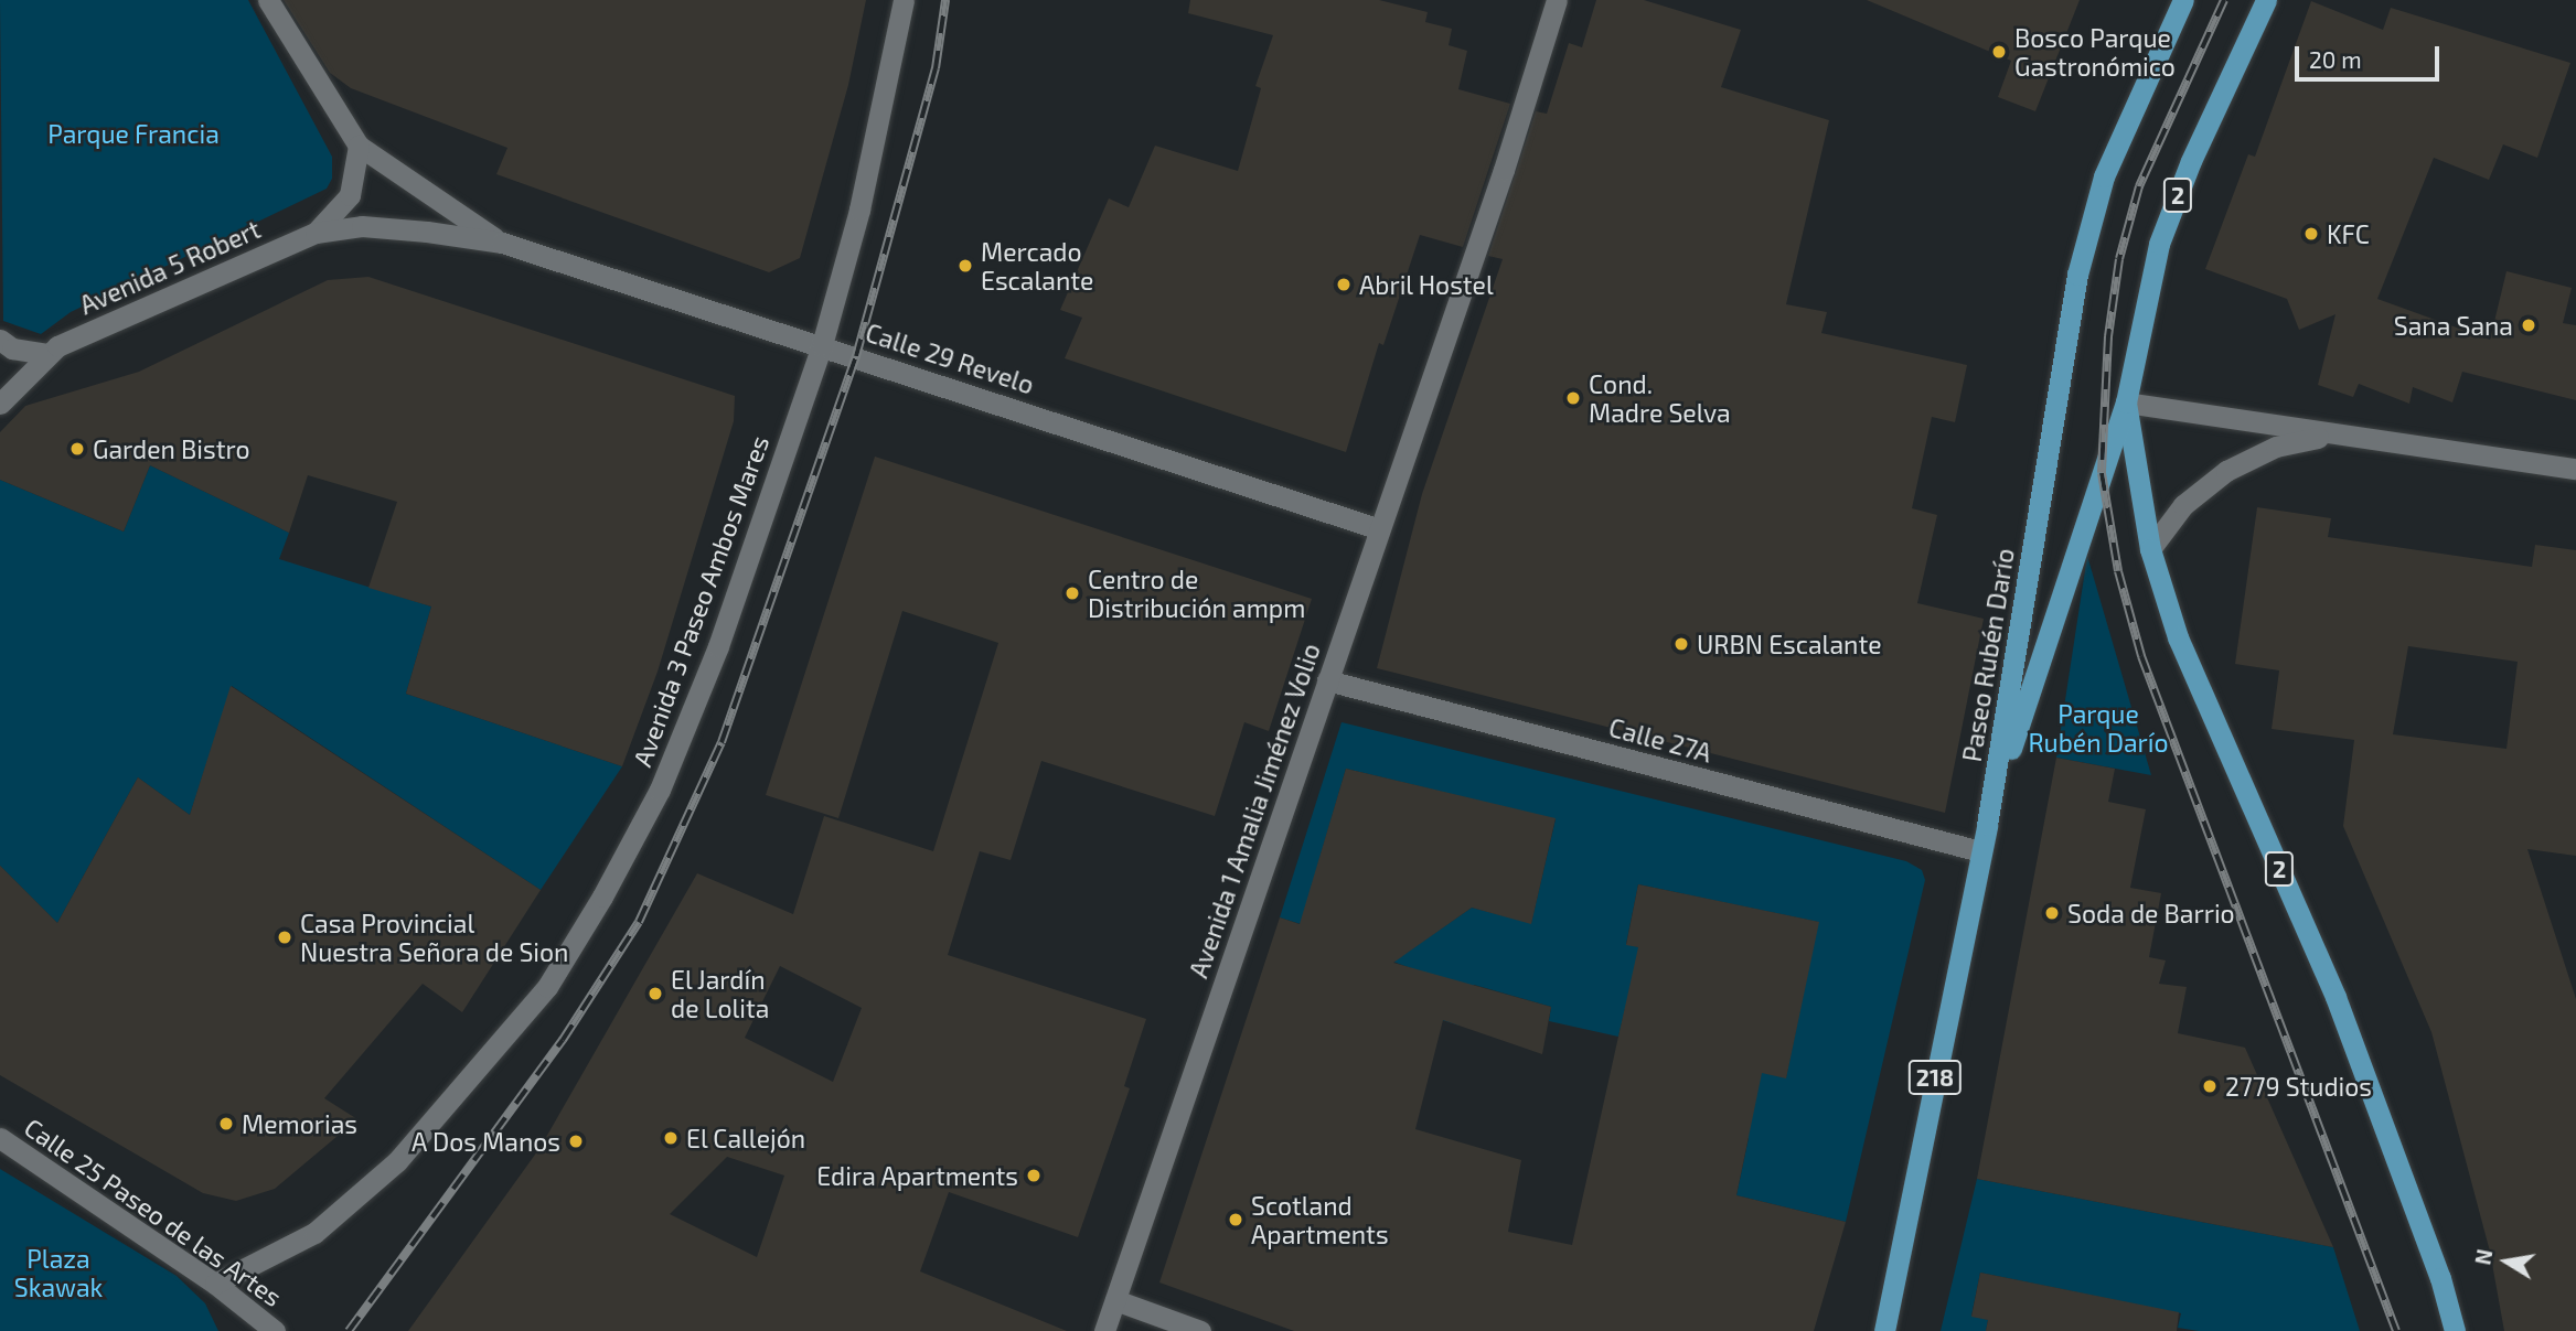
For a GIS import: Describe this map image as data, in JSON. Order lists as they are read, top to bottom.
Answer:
{
  "streets": {
    "highway": ["2", "Paseo Rubén Darío", "218"],
    "street": [
      "Avenida 5 Robert",
      "Calle 29 Revelo",
      "Avenida 3 Paseo Ambos Mares",
      "Calle 27A",
      "Avenida 1 Amalia Jiménez Volio",
      "Calle 25 Paseo de las Artes"
    ]
  },
  "crossings": [
    ["Avenida 5 Robert", "Calle 29 Revelo"],
    ["Calle 29 Revelo", "Avenida 3 Paseo Ambos Mares"],
    ["Calle 29 Revelo", "Avenida 1 Amalia Jiménez Volio"],
    ["Avenida 3 Paseo Ambos Mares", "Calle 25 Paseo de las Artes"],
    ["Paseo Rubén Darío", "Calle 27A"],
    ["Calle 27A", "Avenida 1 Amalia Jiménez Volio"]
  ],
  "parks": ["Parque Francia", "Parque Rubén Darío", "Plaza Skawak"],
  "places": [
    "Bosco Parque Gastronómico",
    "KFC",
    "Mercado Escalante",
    "Abril Hostel",
    "Sana Sana",
    "Cond. Madre Selva",
    "Garden Bistro",
    "Centro de Distribución ampm",
    "URBN Escalante",
    "Soda de Barrio",
    "Casa Provincial Nuestra Señora de Sion",
    "El Jardín de Lolita",
    "2779 Studios",
    "Memorias",
    "El Callejón",
    "A Dos Manos",
    "Edira Apartments",
    "Scotland Apartments"
  ],
  "scale_bar": "20 m",
  "north": "left"
}
